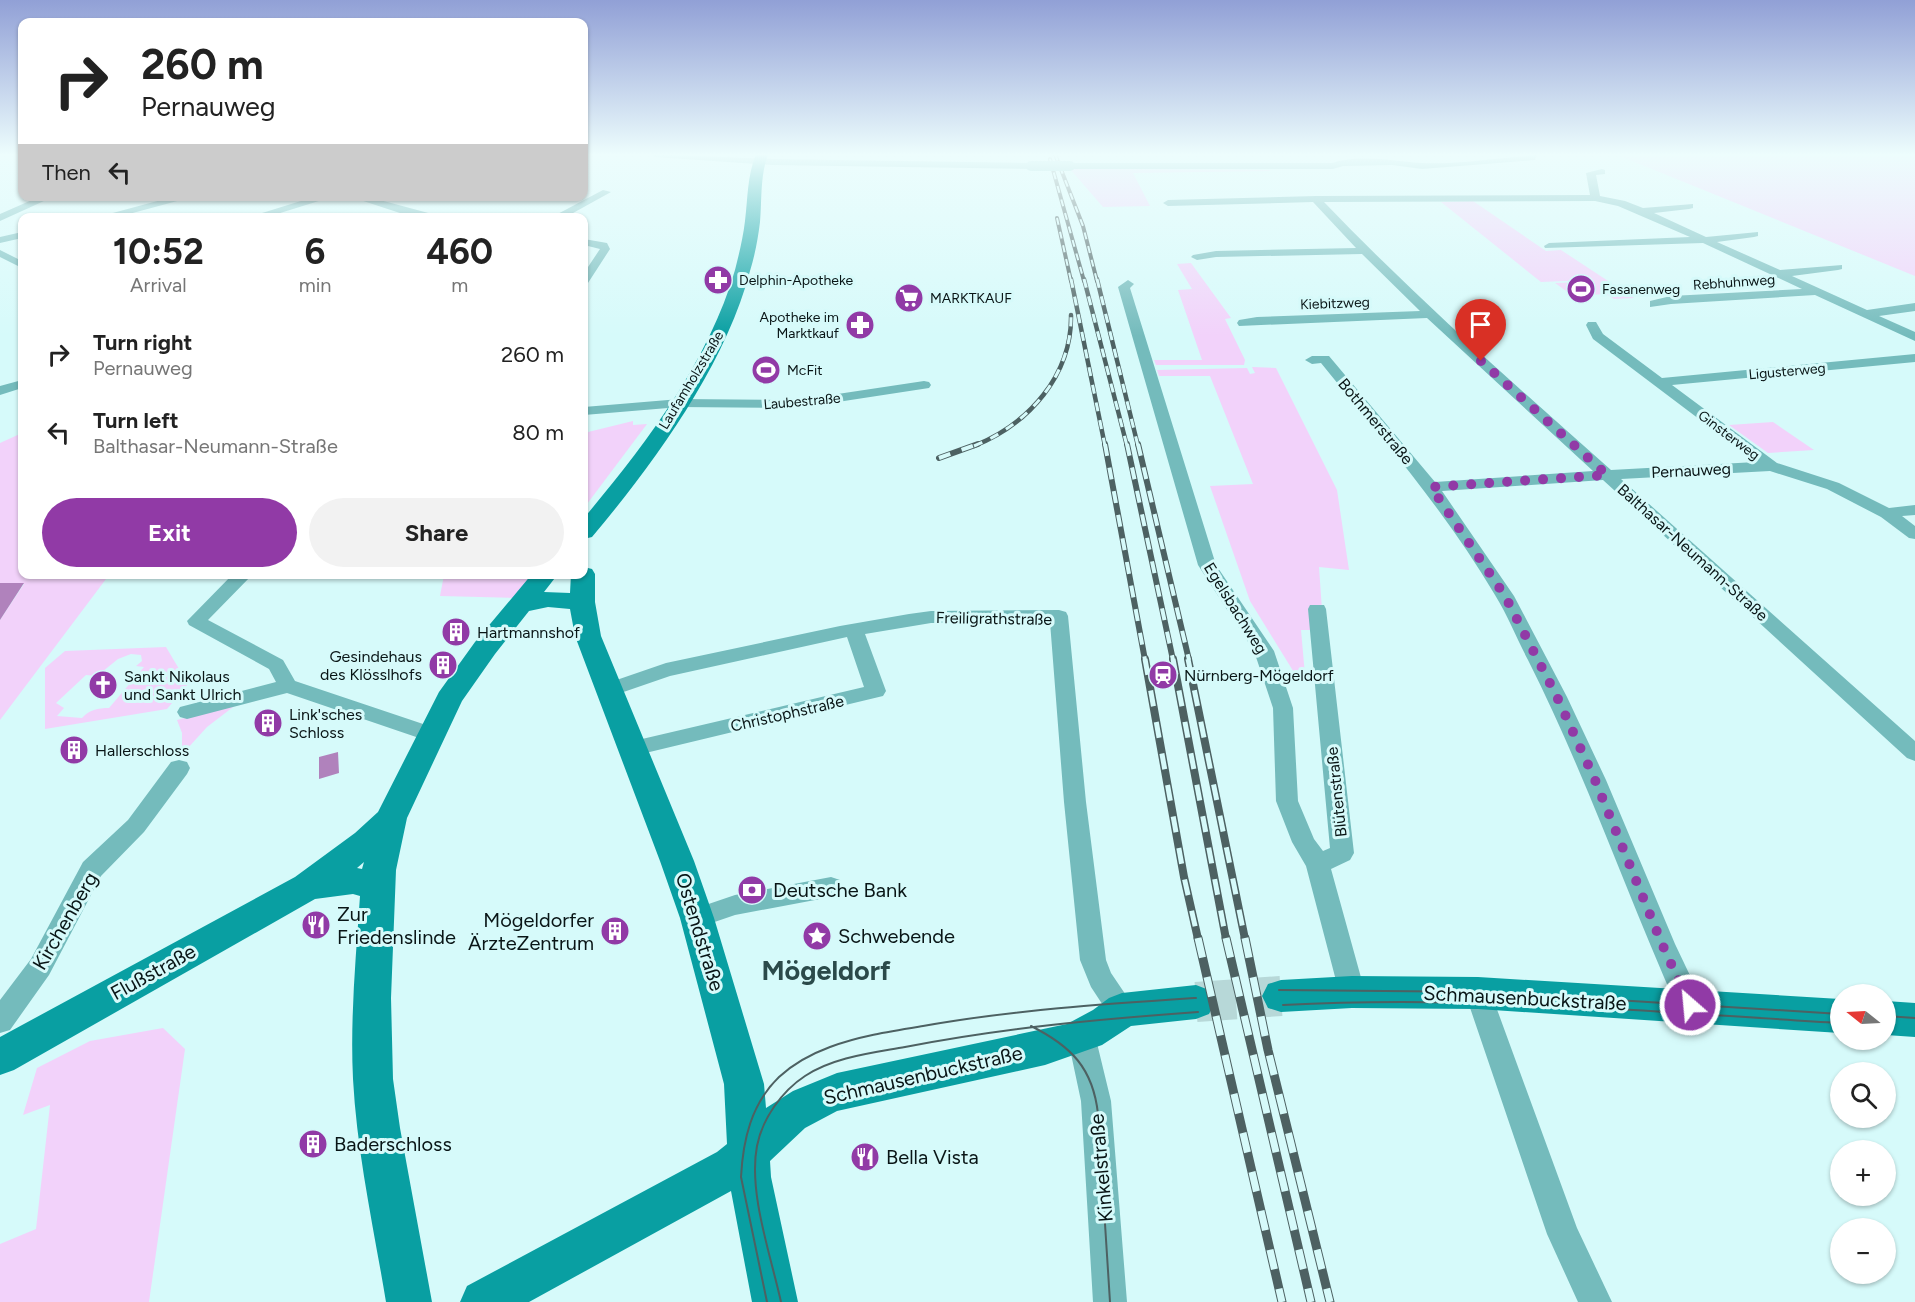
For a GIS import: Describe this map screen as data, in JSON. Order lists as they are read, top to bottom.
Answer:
{
  "streets": {
    "main road": [
      "Laufamholzstraße",
      "Ostendstraße",
      "Flußstraße",
      "Schmausenbuckstraße"
    ],
    "street": [
      "Rebhuhnweg",
      "Kiebitzweg",
      "Ligusterweg",
      "Laubestraße",
      "Bothmerstraße",
      "Ginsterweg",
      "Pernauweg",
      "Balthasar-Neumann-Straße",
      "Egelsbachweg",
      "Freiligrathstraße",
      "Christophstraße",
      "Blütenstraße",
      "Kirchenberg",
      "Kinkelstraße"
    ]
  },
  "crossings": [
    ["Kiebitzweg", "Balthasar-Neumann-Straße"],
    ["Ligusterweg", "Ginsterweg"],
    ["Laufamholzstraße", "Laubestraße"],
    ["Bothmerstraße", "Pernauweg"],
    ["Bothmerstraße", "Schmausenbuckstraße"],
    ["Ginsterweg", "Pernauweg"],
    ["Pernauweg", "Balthasar-Neumann-Straße"],
    ["Egelsbachweg", "Blütenstraße"],
    ["Freiligrathstraße", "Christophstraße"],
    ["Freiligrathstraße", "Ostendstraße"],
    ["Freiligrathstraße", "Schmausenbuckstraße"],
    ["Christophstraße", "Ostendstraße"],
    ["Ostendstraße", "Schmausenbuckstraße"],
    ["Schmausenbuckstraße", "Kinkelstraße"]
  ],
  "districts": ["Mögeldorf"],
  "places": {
    "pharmacy": ["Delphin-Apotheke", "Apotheke im Marktkauf"],
    "sports": ["Fasanenweg", "McFit"],
    "supermarket": ["MARKTKAUF"],
    "building": [
      "Hartmannshof",
      "Gesindehaus des Klösslhofs",
      "Link'sches Schloss",
      "Hallerschloss",
      "Mögeldorfer ÄrzteZentrum",
      "Baderschloss"
    ],
    "station": ["Nürnberg-Mögeldorf"],
    "church": ["Sankt Nikolaus und Sankt Ulrich"],
    "bank": ["Deutsche Bank"],
    "restaurant": ["Zur Friedenslinde", "Bella Vista"],
    "place": ["Schwebende"]
  },
  "north": "left",
  "page": {
    "turn": ["260 m", "Pernauweg"],
    "then": "Then",
    "eta": [
      "10:52",
      "Arrival",
      "6",
      "min",
      "460",
      "m"
    ],
    "list": [
      {
        "name": "Turn right",
        "note": "Pernauweg",
        "value": "260 m"
      },
      {
        "name": "Turn left",
        "note": "Balthasar-Neumann-Straße",
        "value": "80 m"
      }
    ],
    "buttons": ["Exit", "Share"],
    "map_buttons": ["+", "−"]
  }
}
